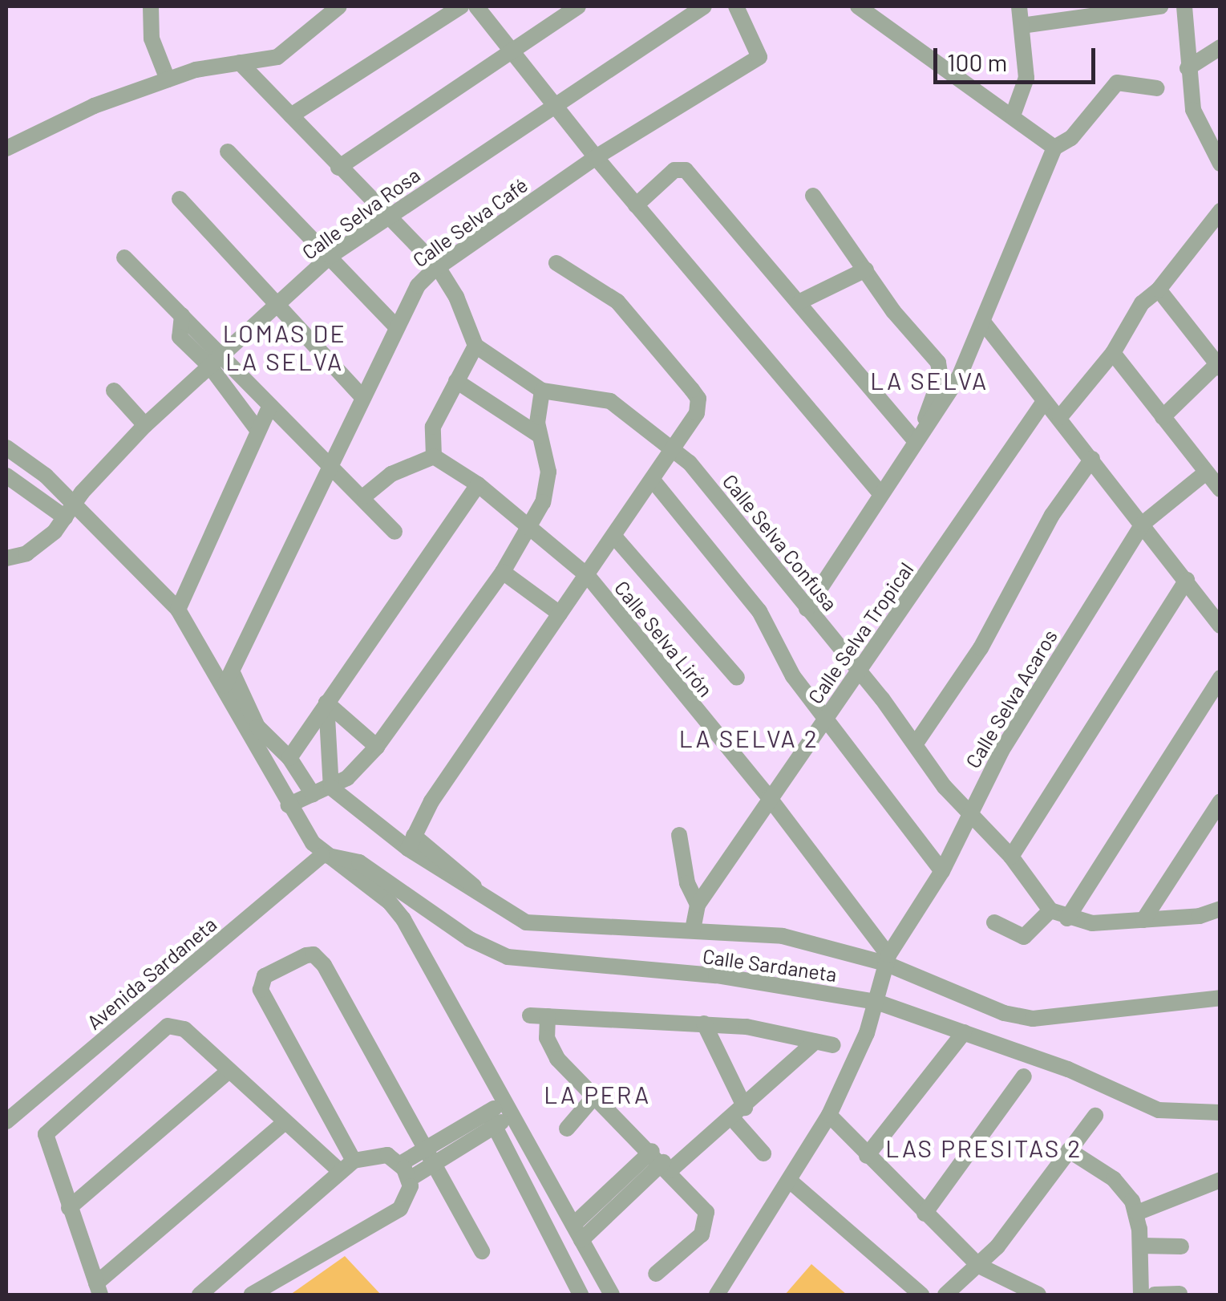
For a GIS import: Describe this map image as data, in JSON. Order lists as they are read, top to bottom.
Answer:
{
  "streets": {
    "street": [
      "Calle Selva Rosa",
      "Calle Selva Café",
      "Calle Selva Confusa",
      "Calle Selva Tropical",
      "Calle Selva Lirón",
      "Calle Selva Acaros",
      "Calle Sardaneta",
      "Avenida Sardaneta"
    ]
  },
  "crossings": [
    ["Calle Selva Confusa", "Calle Selva Tropical"],
    ["Calle Selva Confusa", "Calle Selva Acaros"],
    ["Calle Selva Tropical", "Calle Selva Lirón"],
    ["Calle Selva Lirón", "Calle Selva Acaros"],
    ["Calle Sardaneta", "Avenida Sardaneta"]
  ],
  "districts": [
    "LOMAS DE LA SELVA",
    "LA SELVA",
    "LA SELVA 2",
    "LA PERA",
    "LAS PRESITAS 2"
  ],
  "scale_bar": "100 m"
}
